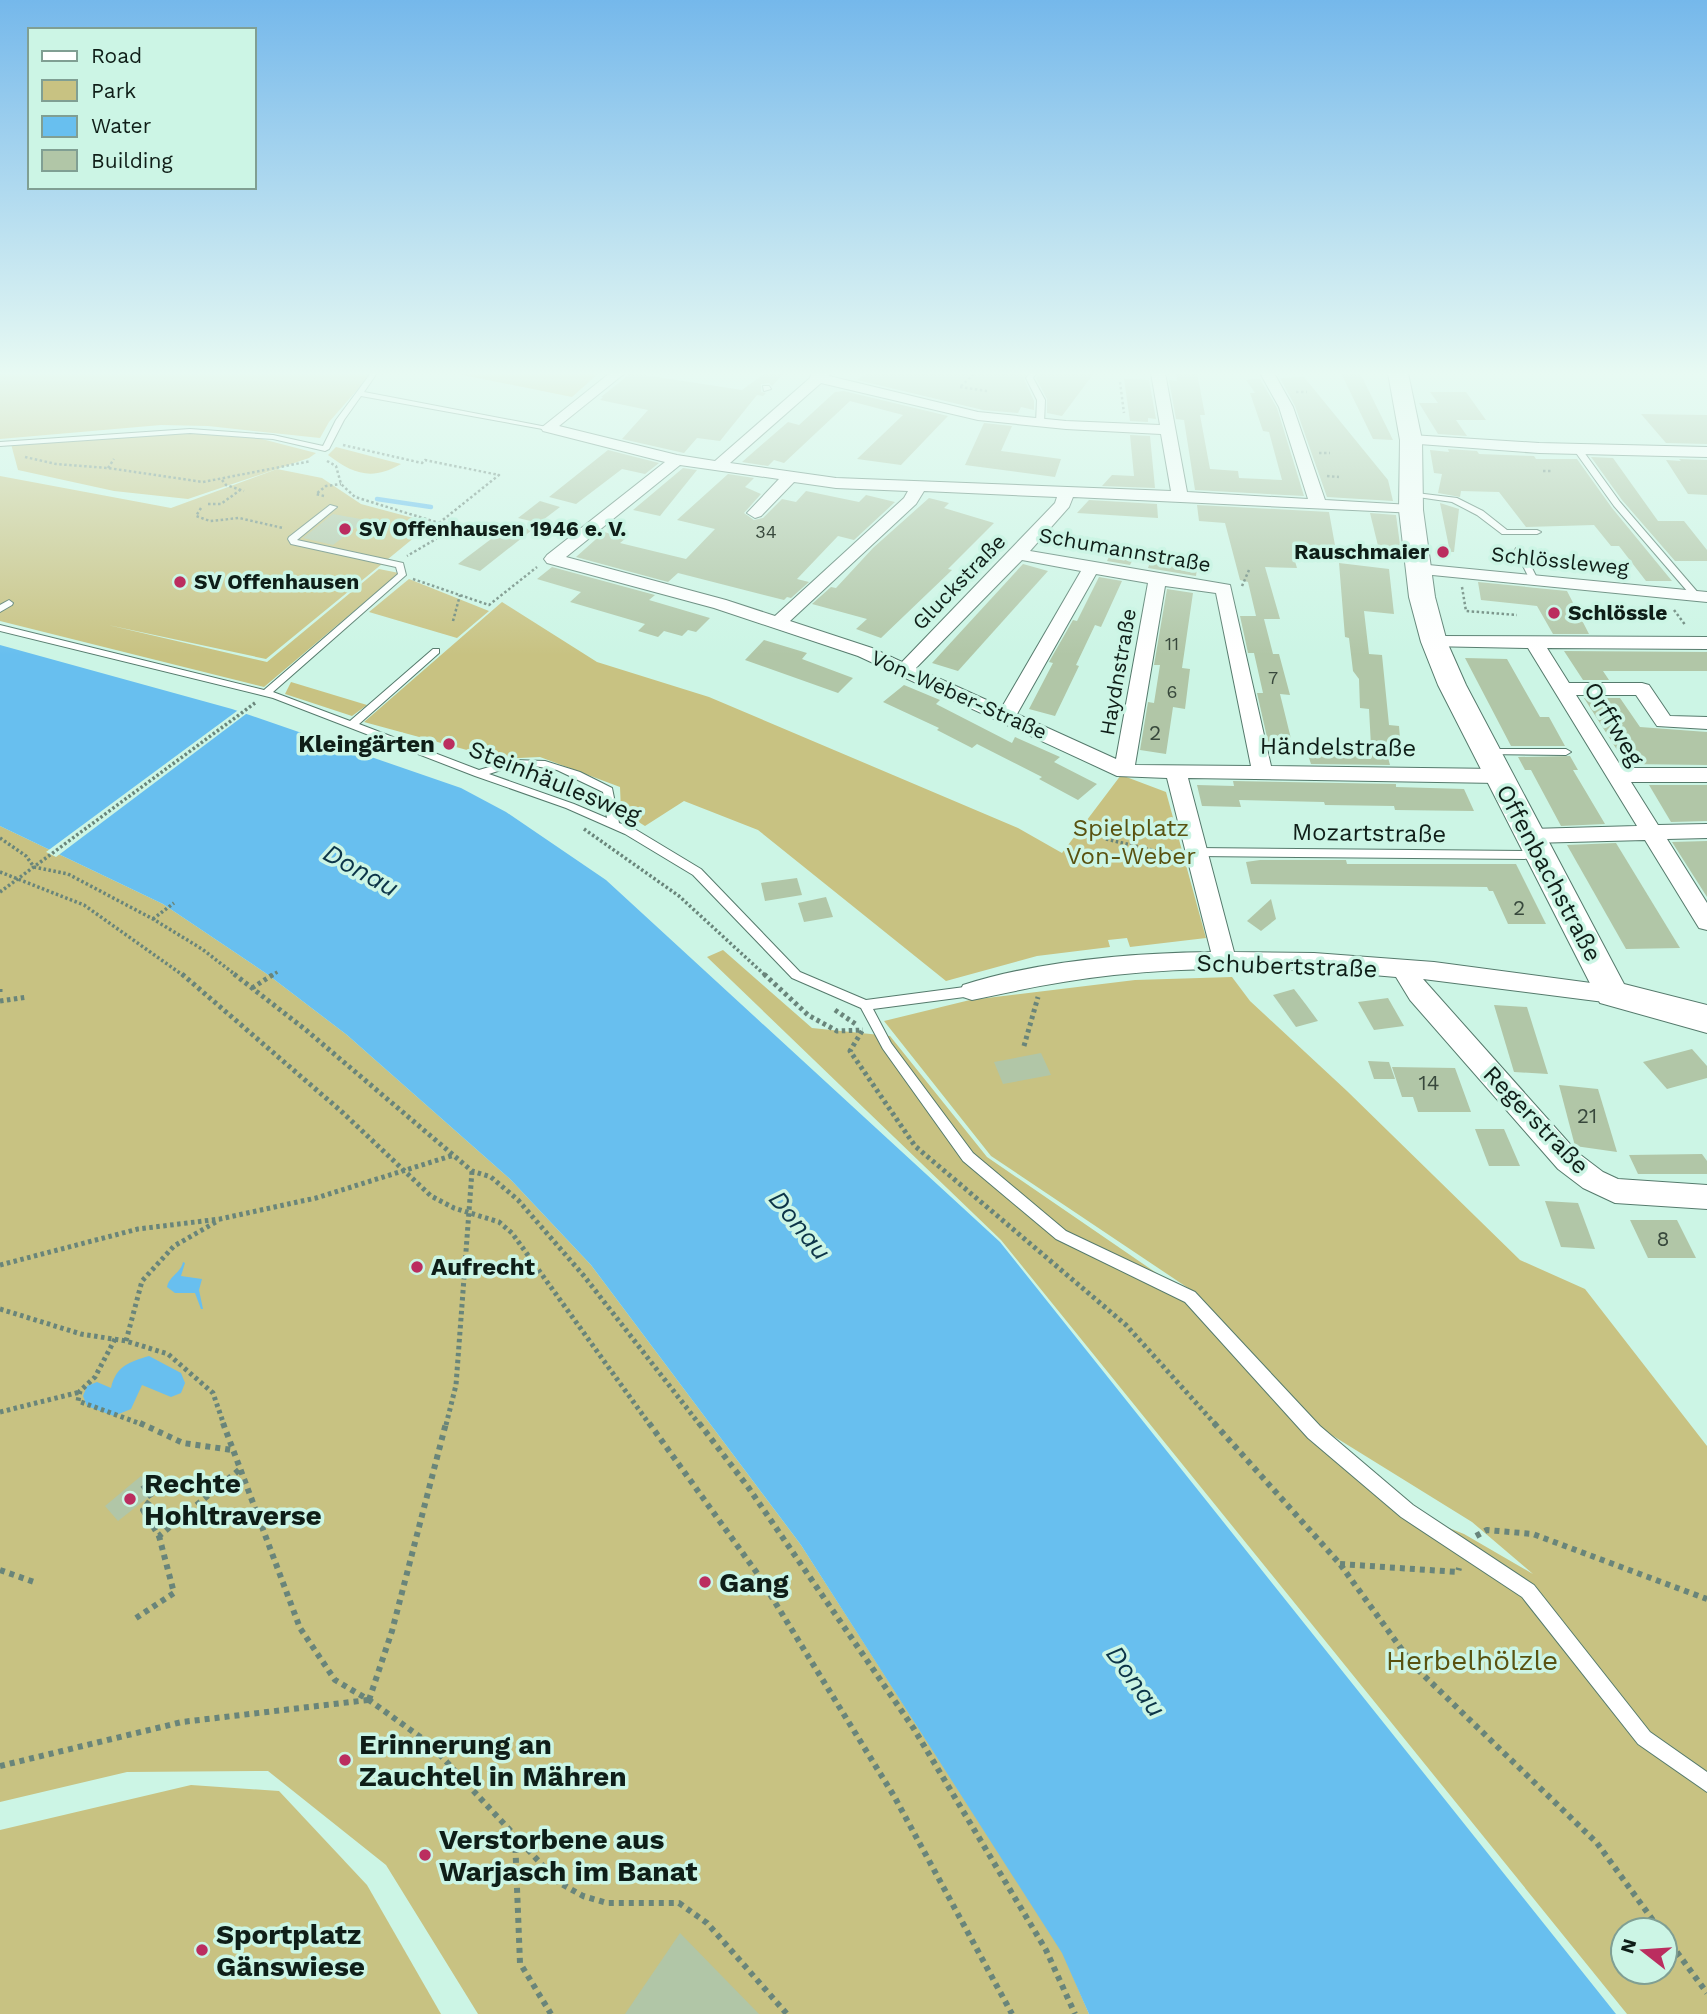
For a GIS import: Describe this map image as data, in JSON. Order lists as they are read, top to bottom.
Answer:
{
  "streets": {
    "street": [
      "Schumannstraße",
      "Schlössleweg",
      "Gluckstraße",
      "Haydnstraße",
      "Von-Weber-Straße",
      "Orffweg",
      "Händelstraße",
      "Offenbachstraße",
      "Schubertstraße",
      "Regerstraße"
    ],
    "lane": ["Steinhäulesweg", "Mozartstraße"]
  },
  "crossings": [
    ["Schumannstraße", "Gluckstraße"],
    ["Schumannstraße", "Haydnstraße"],
    ["Schumannstraße", "Händelstraße"],
    ["Schlössleweg", "Offenbachstraße"],
    ["Gluckstraße", "Von-Weber-Straße"],
    ["Haydnstraße", "Von-Weber-Straße"],
    ["Von-Weber-Straße", "Händelstraße"],
    ["Händelstraße", "Offenbachstraße"],
    ["Steinhäulesweg", "Schubertstraße"],
    ["Mozartstraße", "Offenbachstraße"],
    ["Offenbachstraße", "Schubertstraße"],
    ["Schubertstraße", "Regerstraße"]
  ],
  "water": ["Donau"],
  "parks": ["Spielplatz Von-Weber", "Herbelhölzle"],
  "places": [
    "SV Offenhausen 1946 e. V.",
    "Rauschmaier",
    "SV Offenhausen",
    "Schlössle",
    "Kleingärten",
    "Aufrecht",
    "Rechte Hohltraverse",
    "Gang",
    "Erinnerung an Zauchtel in Mähren",
    "Verstorbene aus Warjasch im Banat",
    "Sportplatz Gänswiese"
  ],
  "house_numbers": [
    "34",
    "11",
    "7",
    "6",
    "2",
    "2",
    "14",
    "21",
    "8"
  ],
  "legend": [
    "Road",
    "Park",
    "Water",
    "Building"
  ],
  "north": "left"
}
